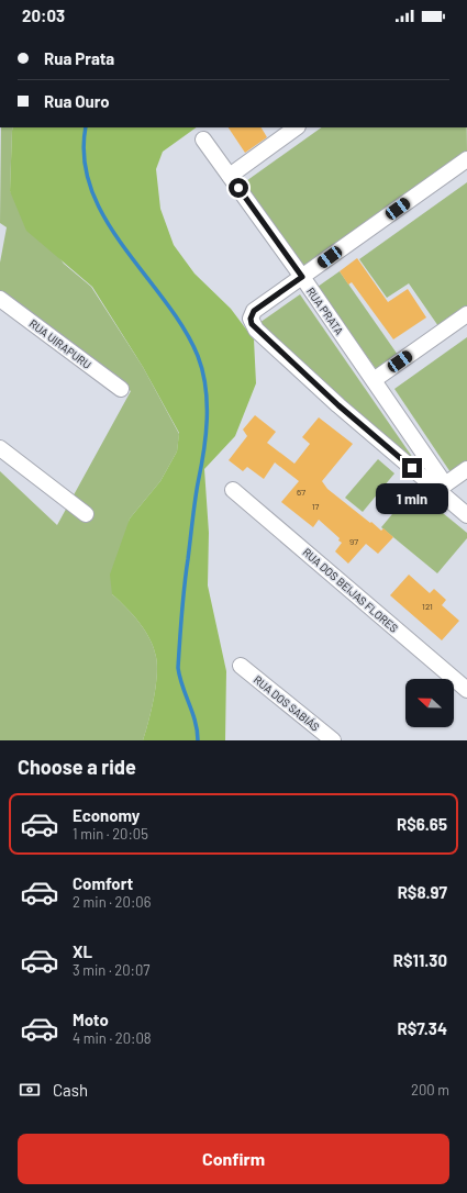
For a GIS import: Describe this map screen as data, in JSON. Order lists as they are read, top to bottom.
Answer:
{
  "streets": {
    "street": [
      "RUA PRATA",
      "RUA UIRAPURU",
      "RUA DOS BEIJAS FLORES",
      "RUA DOS SABIÁS"
    ]
  },
  "house_numbers": [
    "67",
    "17",
    "97",
    "121"
  ],
  "north": "left",
  "page": {
    "status": "20:03",
    "banner": ["Rua Prata", "Rua Ouro"],
    "bubble": "1 min",
    "heading": "Choose a ride",
    "list": [
      {
        "name": "Economy",
        "note": "1 min · 20:05",
        "value": "R$6.65"
      },
      {
        "name": "Comfort",
        "note": "2 min · 20:06",
        "value": "R$8.97"
      },
      {
        "name": "XL",
        "note": "3 min · 20:07",
        "value": "R$11.30"
      },
      {
        "name": "Moto",
        "note": "4 min · 20:08",
        "value": "R$7.34"
      }
    ],
    "pay": ["Cash", "200 m"],
    "buttons": "Confirm"
  }
}
